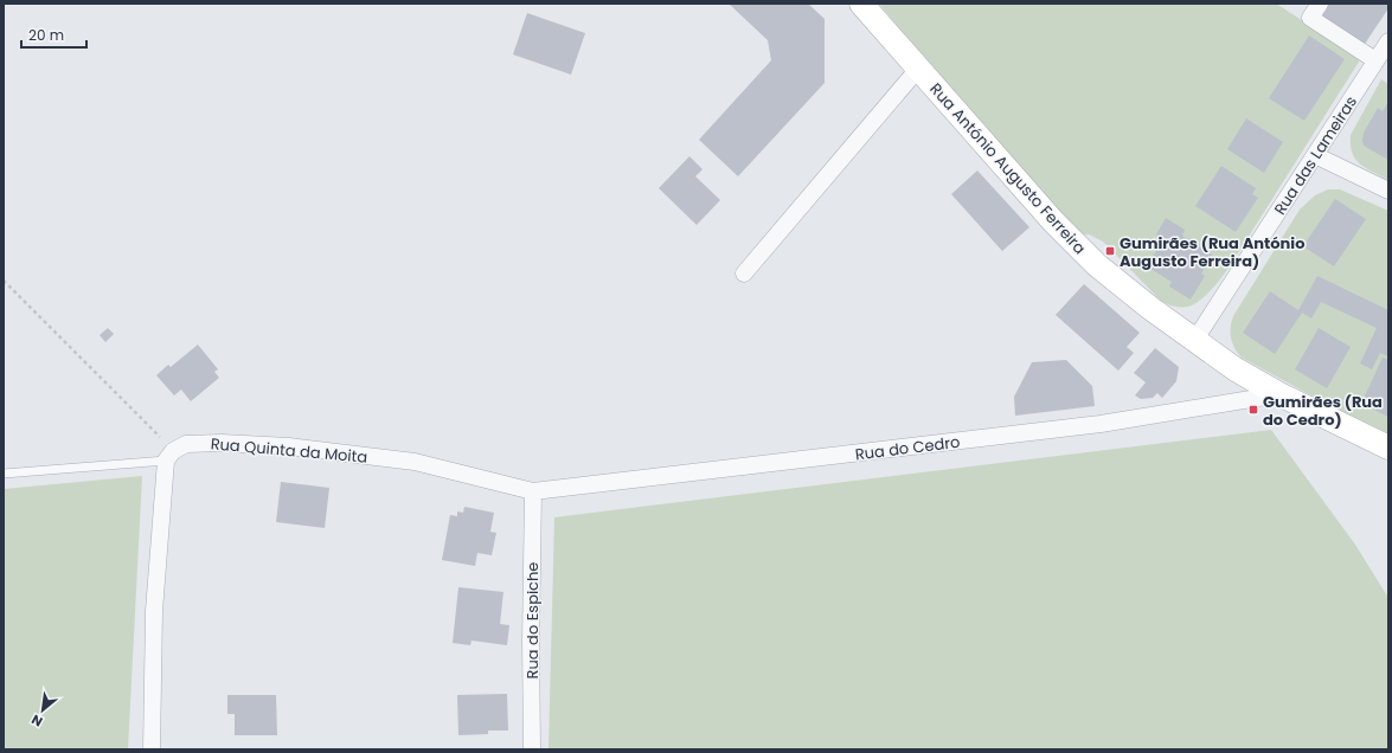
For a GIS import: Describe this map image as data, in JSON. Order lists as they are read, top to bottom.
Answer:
{
  "streets": {
    "street": [
      "Rua das Lameiras",
      "Rua António Augusto Ferreira",
      "Rua do Cedro",
      "Rua Quinta da Moita",
      "Rua do Espiche"
    ]
  },
  "crossings": [
    ["Rua das Lameiras", "Rua António Augusto Ferreira"],
    ["Rua António Augusto Ferreira", "Rua do Cedro"],
    ["Rua do Cedro", "Rua Quinta da Moita"],
    ["Rua do Cedro", "Rua do Espiche"],
    ["Rua Quinta da Moita", "Rua do Espiche"]
  ],
  "places": {
    "transit": ["Gumirães (Rua António Augusto Ferreira)", "Gumirães (Rua do Cedro)"]
  },
  "scale_bar": "20 m",
  "north": "bottom left"
}
